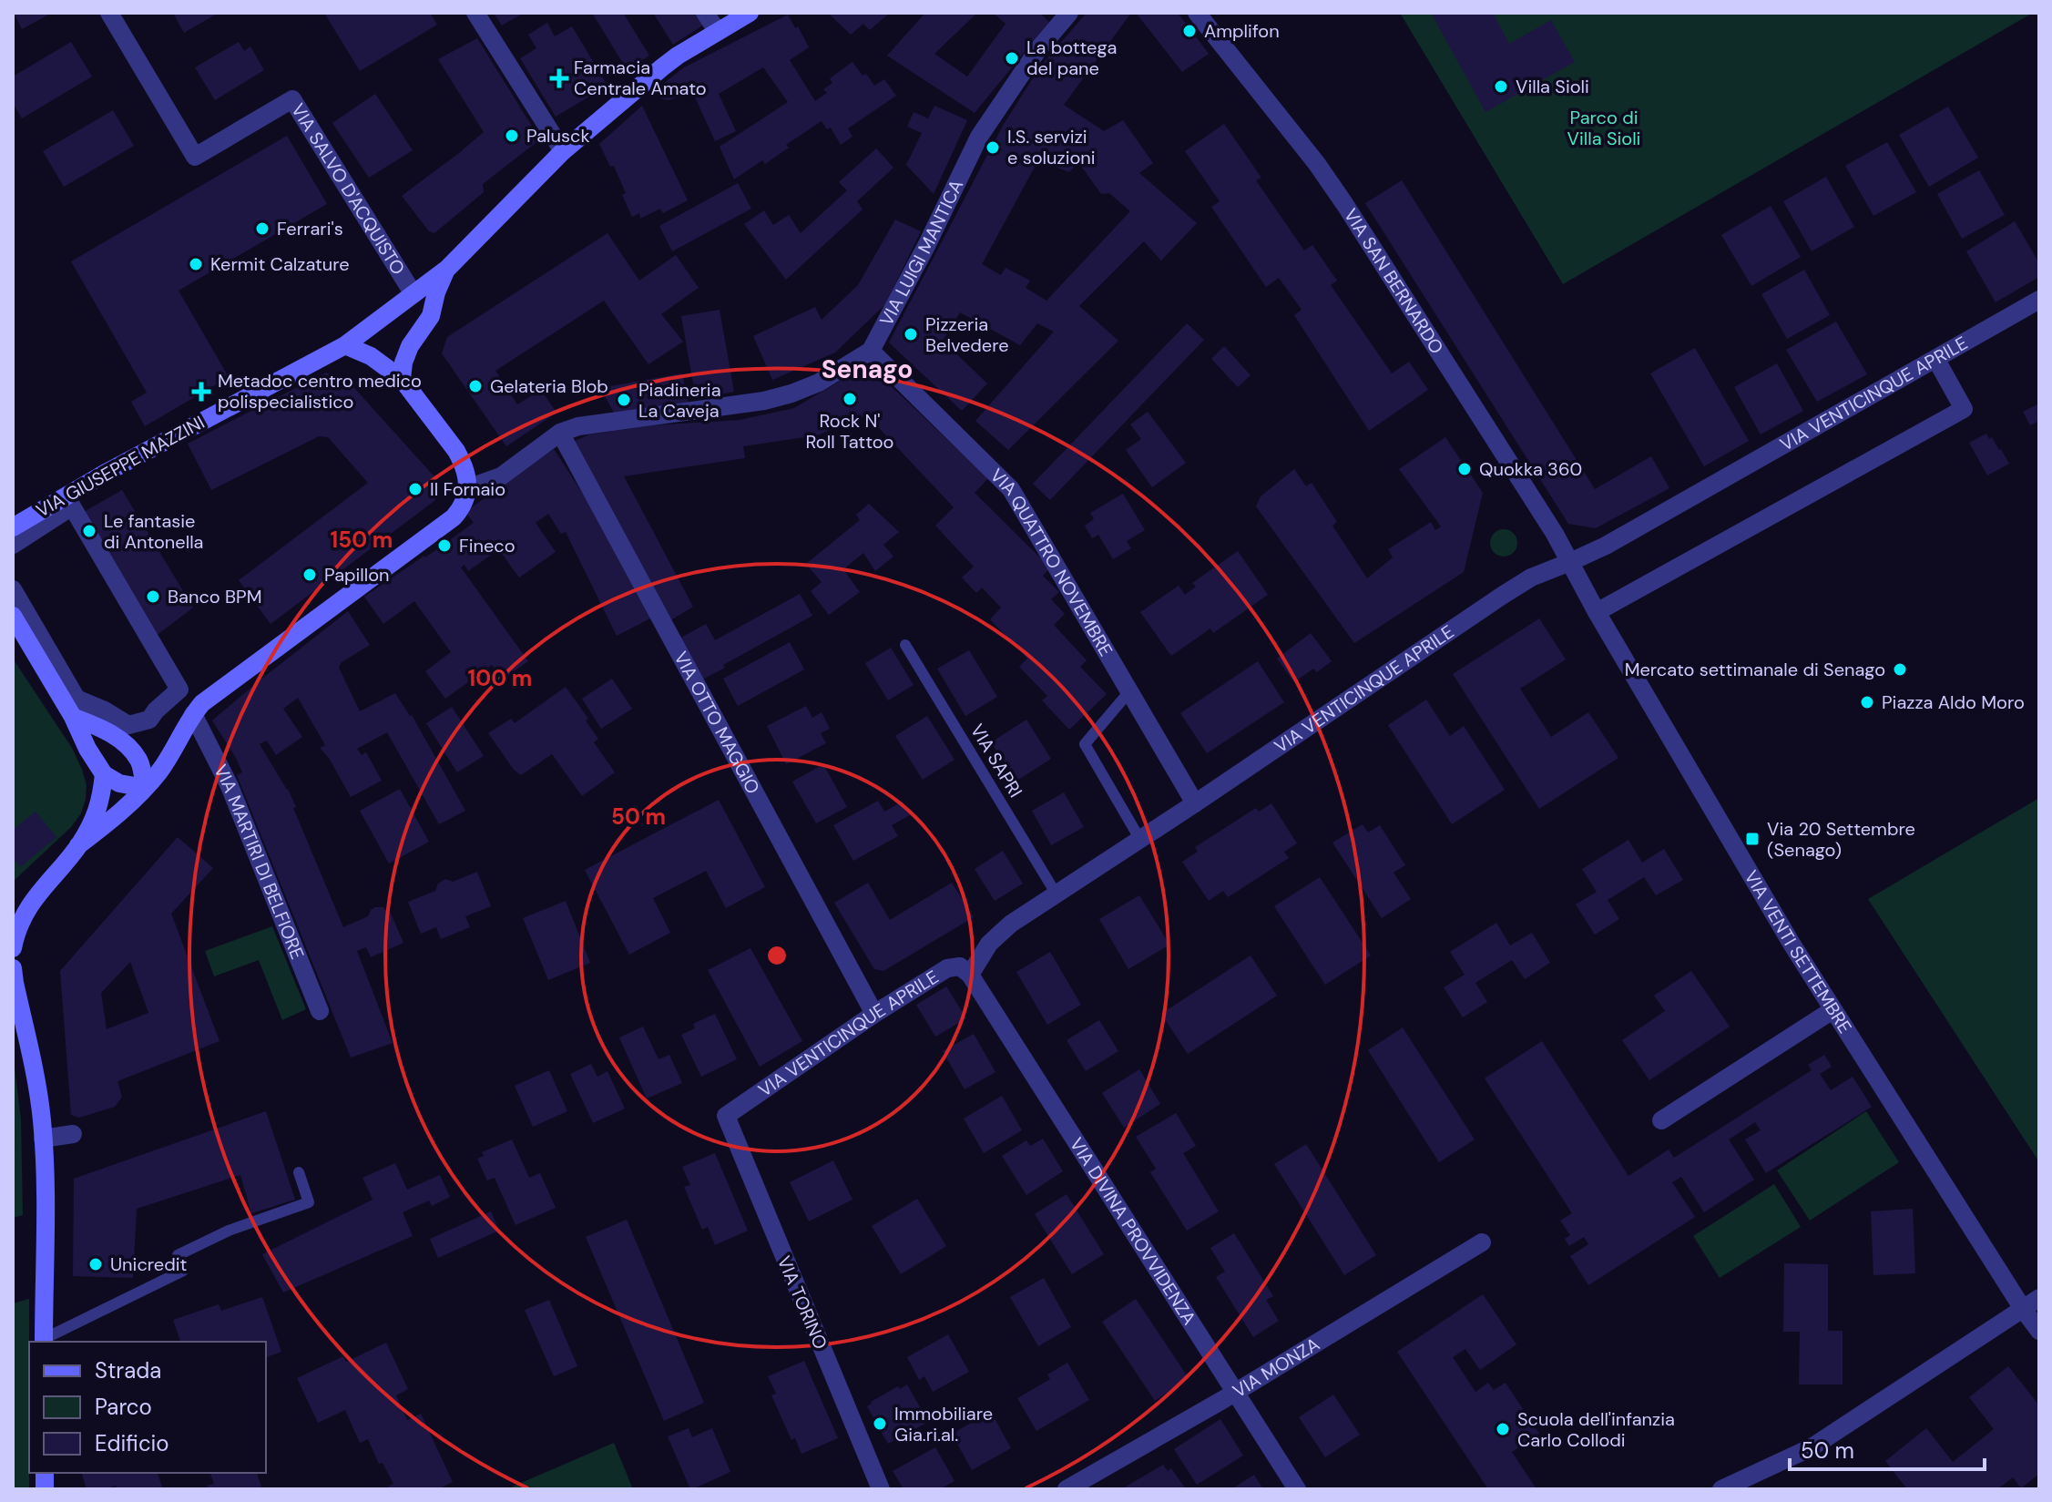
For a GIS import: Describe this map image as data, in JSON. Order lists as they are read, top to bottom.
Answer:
{
  "streets": {
    "street": [
      "VIA SALVO D'ACQUISTO",
      "VIA LUIGI MANTICA",
      "VIA SAN BERNARDO",
      "VIA VENTICINQUE APRILE",
      "VIA GIUSEPPE MAZZINI",
      "VIA QUATTRO NOVEMBRE",
      "VIA OTTO MAGGIO",
      "VIA MARTIRI DI BELFIORE",
      "VIA VENTI SETTEMBRE",
      "VIA DIVINA PROVVIDENZA",
      "VIA TORINO",
      "VIA MONZA"
    ],
    "lane": ["VIA SAPRI"]
  },
  "crossings": [
    ["VIA SALVO D'ACQUISTO", "VIA GIUSEPPE MAZZINI"],
    ["VIA LUIGI MANTICA", "VIA QUATTRO NOVEMBRE"],
    ["VIA SAN BERNARDO", "VIA VENTICINQUE APRILE"],
    ["VIA SAN BERNARDO", "VIA VENTI SETTEMBRE"],
    ["VIA VENTICINQUE APRILE", "VIA QUATTRO NOVEMBRE"],
    ["VIA VENTICINQUE APRILE", "VIA OTTO MAGGIO"],
    ["VIA VENTICINQUE APRILE", "VIA SAPRI"],
    ["VIA VENTICINQUE APRILE", "VIA VENTI SETTEMBRE"],
    ["VIA VENTICINQUE APRILE", "VIA DIVINA PROVVIDENZA"],
    ["VIA VENTICINQUE APRILE", "VIA TORINO"],
    ["VIA DIVINA PROVVIDENZA", "VIA MONZA"]
  ],
  "districts": ["Senago"],
  "parks": ["Parco di Villa Sioli"],
  "places": {
    "other": [
      "Amplifon",
      "La bottega del pane",
      "Villa Sioli",
      "Palusck",
      "I.S. servizi e soluzioni",
      "Ferrari's",
      "Kermit Calzature",
      "Pizzeria Belvedere",
      "Gelateria Blob",
      "Rock N' Roll Tattoo",
      "Piadineria La Caveja",
      "Quokka 360",
      "Il Fornaio",
      "Le fantasie di Antonella",
      "Fineco",
      "Papillon",
      "Banco BPM",
      "Mercato settimanale di Senago",
      "Piazza Aldo Moro",
      "Unicredit",
      "Immobiliare Gia.ri.al.",
      "Scuola dell'infanzia Carlo Collodi"
    ],
    "health": ["Farmacia Centrale Amato", "Metadoc centro medico polispecialistico"],
    "transit": ["Via 20 Settembre (Senago)"]
  },
  "legend": ["Strada", "Parco", "Edificio"],
  "scale_bar": "50 m",
  "rings": ["150 m", "100 m", "50 m"]
}
